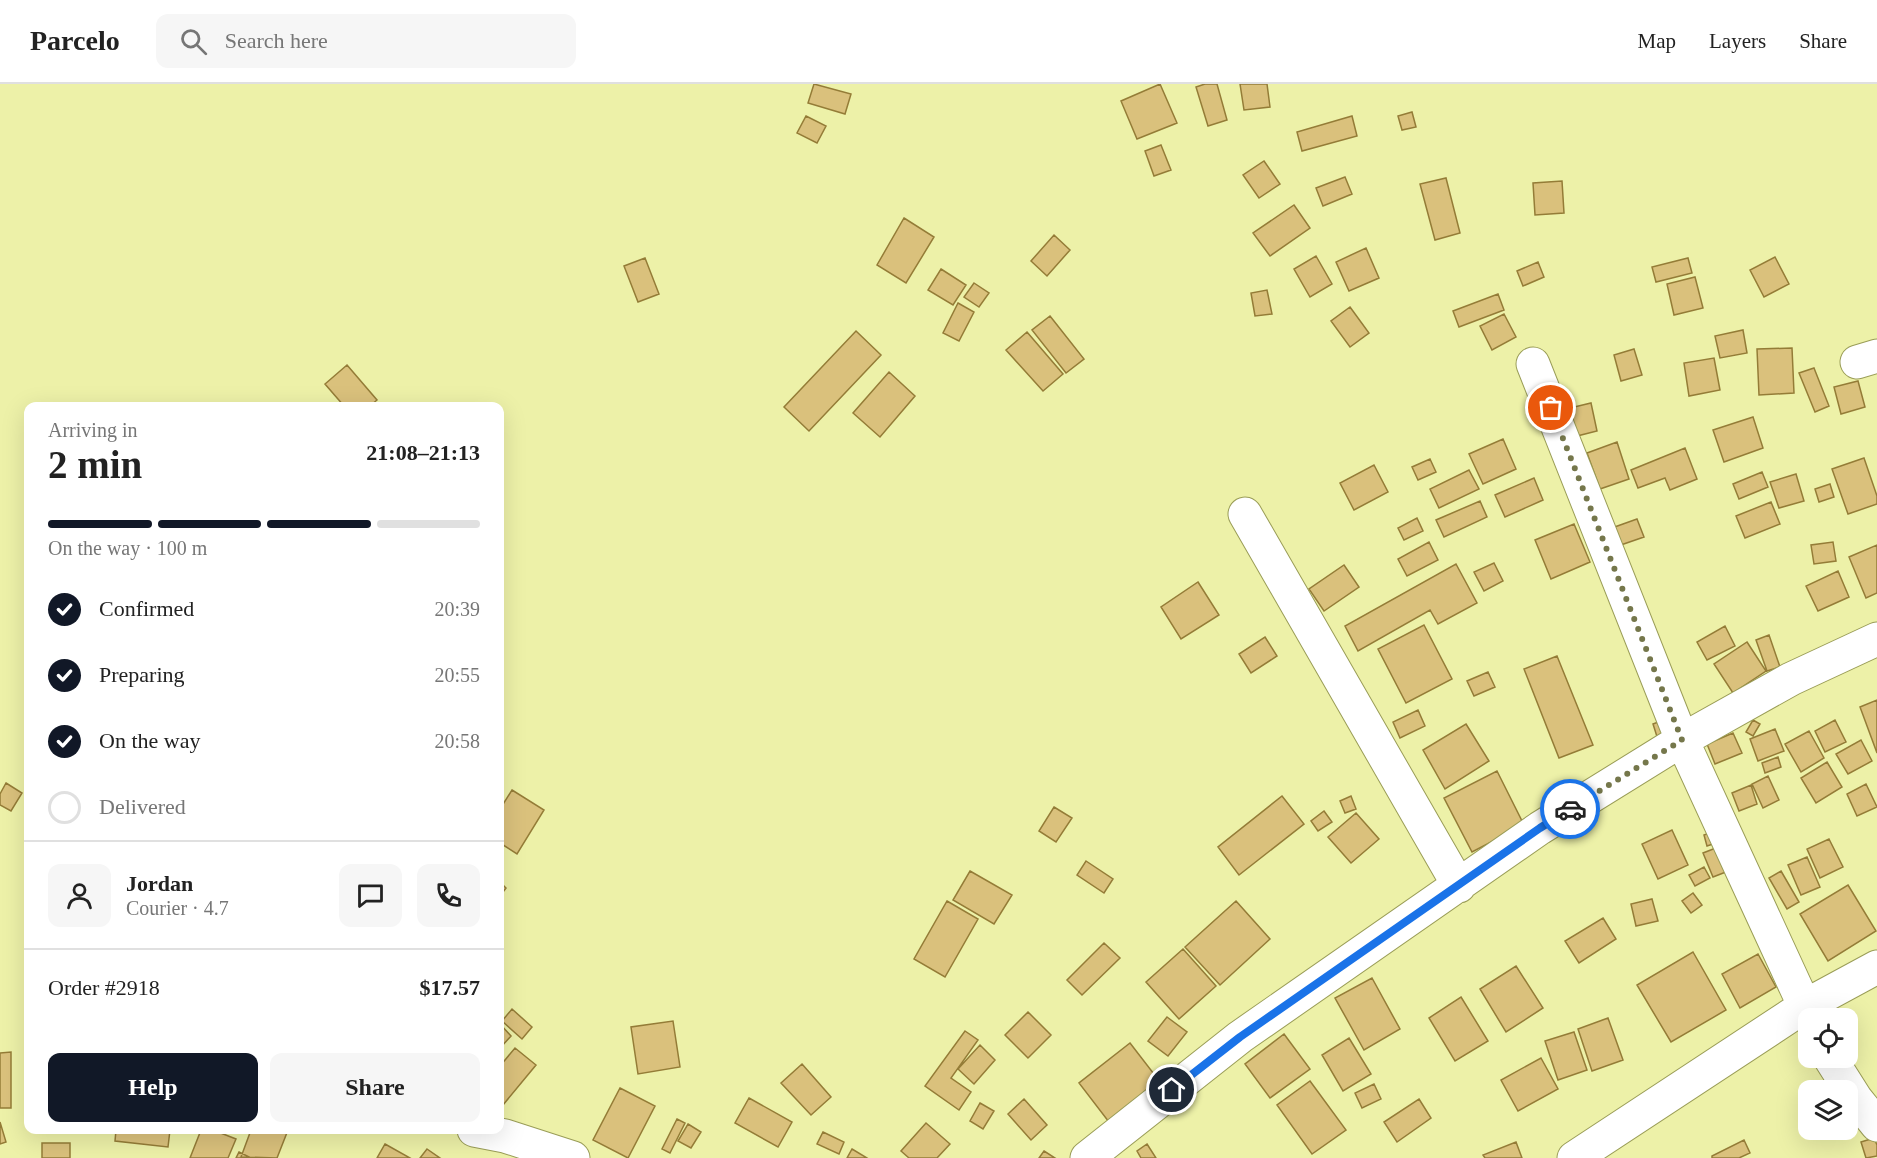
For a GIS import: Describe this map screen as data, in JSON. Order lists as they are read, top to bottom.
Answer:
{
  "page": {
    "header": "Parcelo",
    "search": "Search here",
    "nav": ["Map", "Layers", "Share"],
    "heading": ["2 min", "Arriving in", "21:08–21:13"],
    "panel": [
      "Jordan",
      "Courier · 4.7",
      "Order #2918",
      "$17.57"
    ],
    "bar": "On the way · 100 m",
    "list": [
      ["Confirmed", "20:39"],
      ["Preparing", "20:55"],
      ["On the way", "20:58"],
      "Delivered"
    ],
    "buttons": ["Help", "Share"]
  }
}
